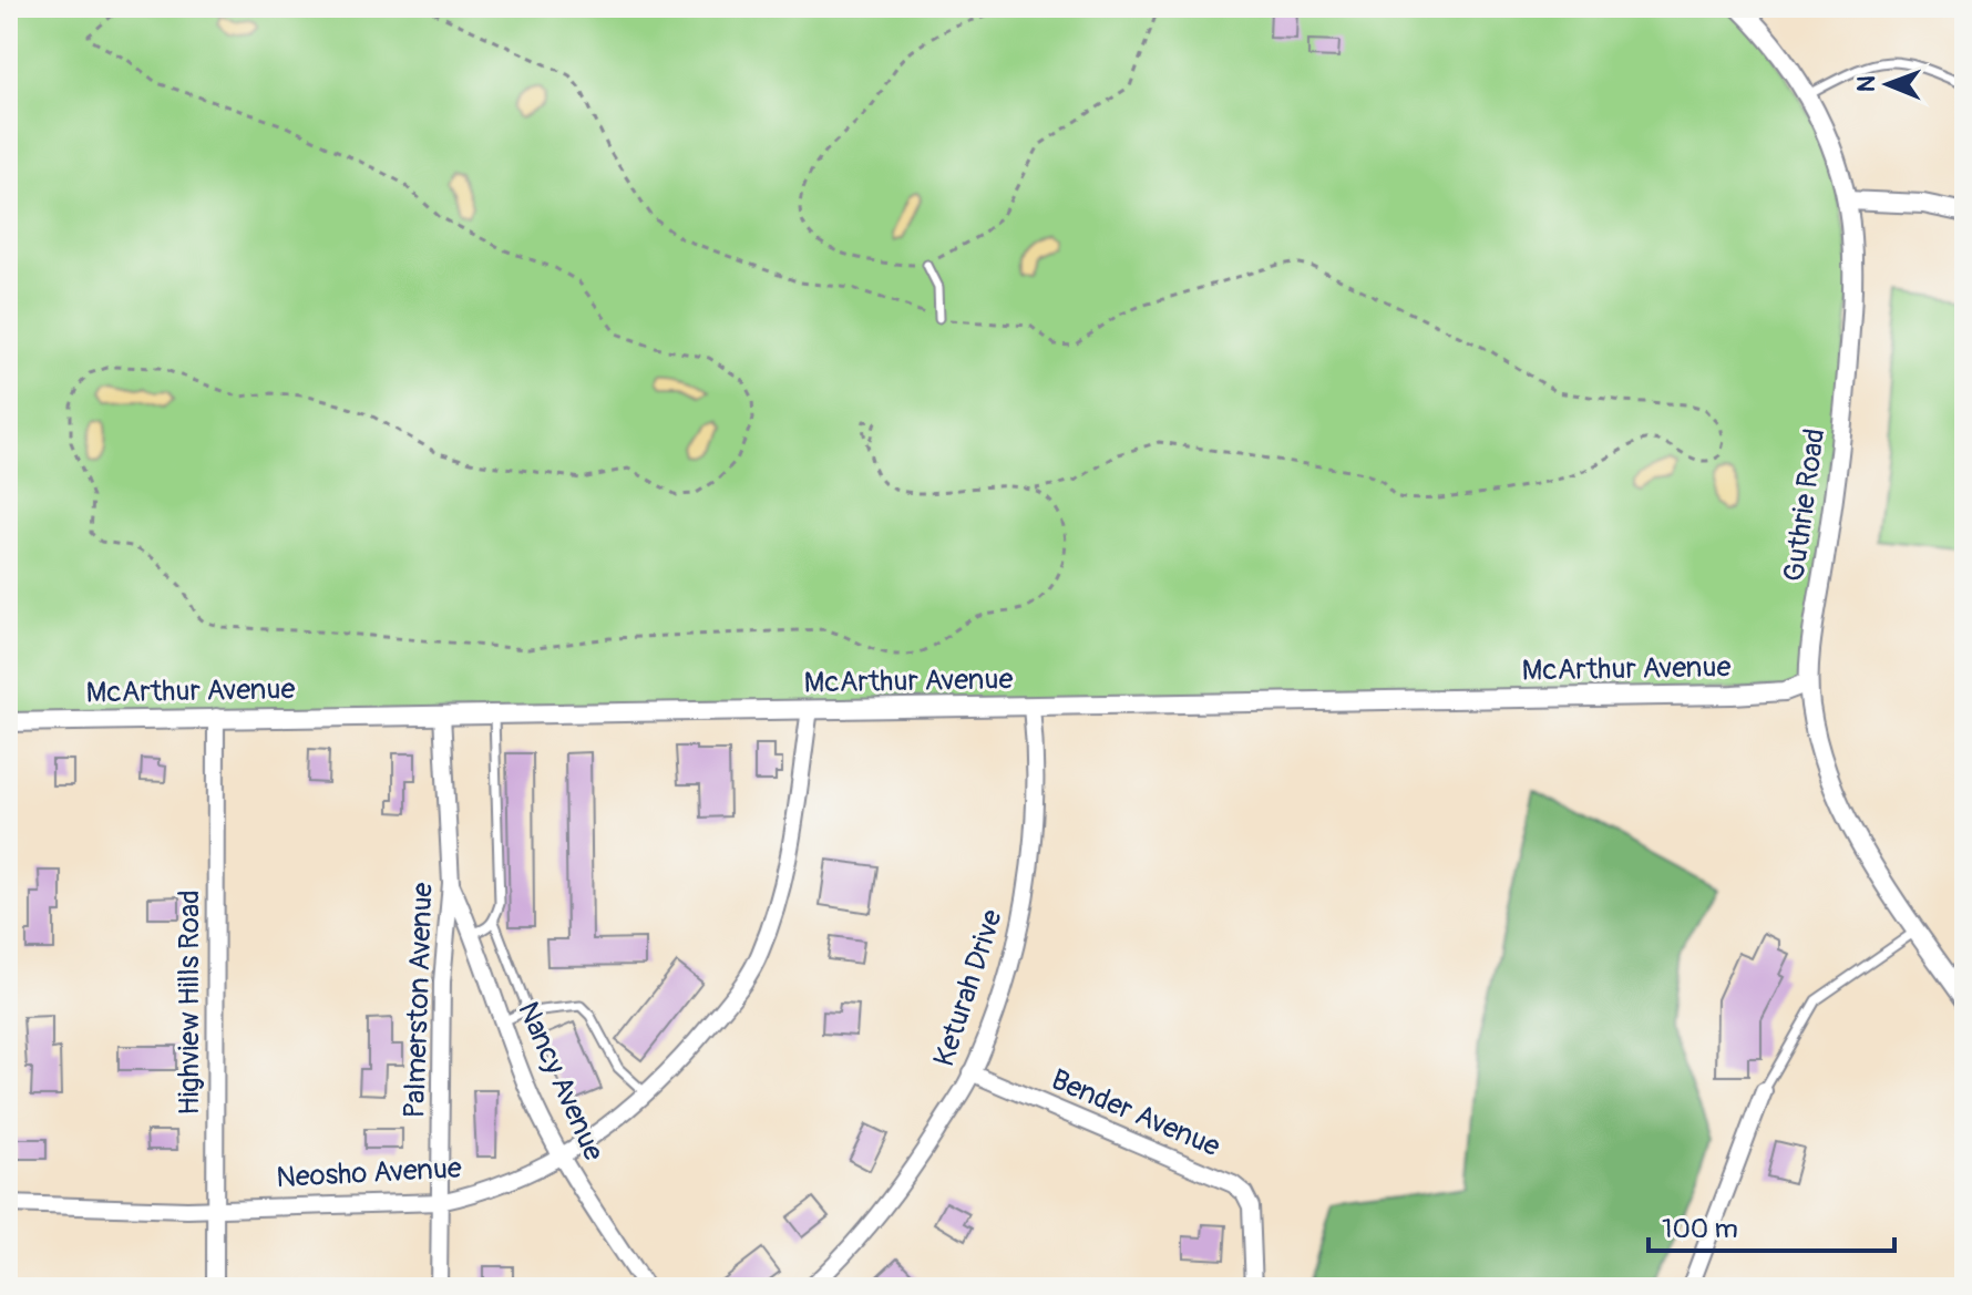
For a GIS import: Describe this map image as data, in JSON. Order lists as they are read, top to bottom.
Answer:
{
  "streets": {
    "street": [
      "Guthrie Road",
      "McArthur Avenue",
      "Keturah Drive",
      "Palmerston Avenue",
      "Highview Hills Road",
      "Nancy Avenue",
      "Bender Avenue",
      "Neosho Avenue"
    ]
  },
  "crossings": [
    ["Guthrie Road", "McArthur Avenue"],
    ["McArthur Avenue", "Keturah Drive"],
    ["McArthur Avenue", "Palmerston Avenue"],
    ["McArthur Avenue", "Highview Hills Road"],
    ["McArthur Avenue", "Neosho Avenue"],
    ["Keturah Drive", "Bender Avenue"],
    ["Palmerston Avenue", "Nancy Avenue"],
    ["Palmerston Avenue", "Neosho Avenue"],
    ["Highview Hills Road", "Neosho Avenue"],
    ["Nancy Avenue", "Neosho Avenue"]
  ],
  "scale_bar": "100 m",
  "north": "left"
}
